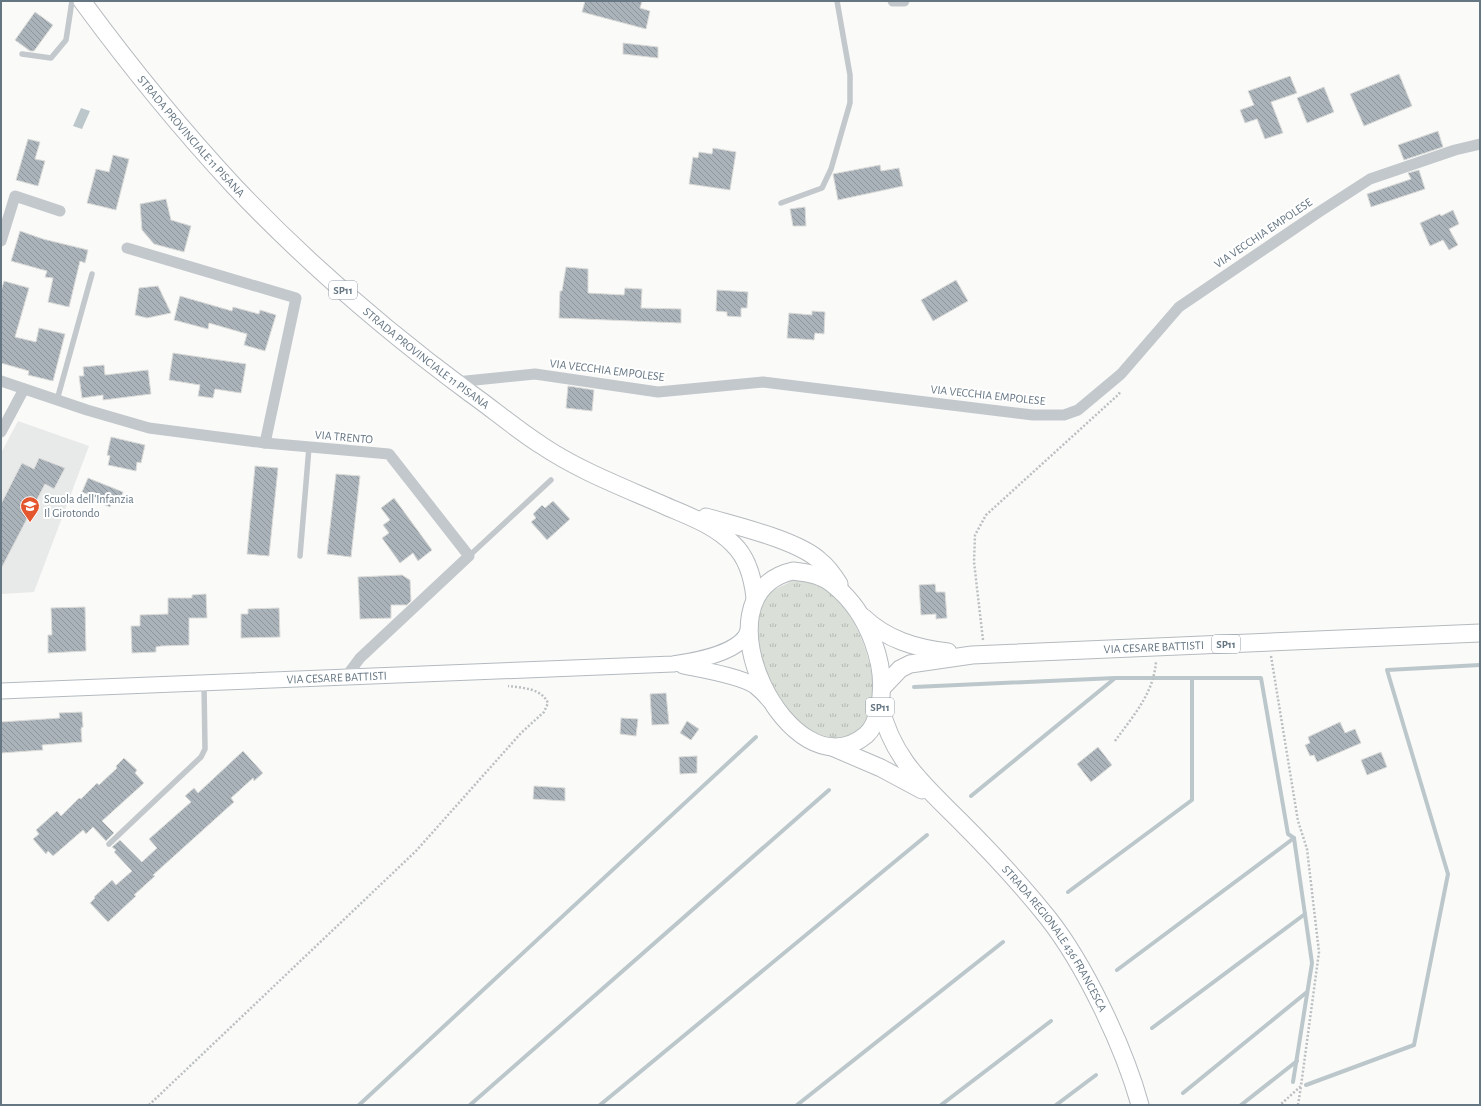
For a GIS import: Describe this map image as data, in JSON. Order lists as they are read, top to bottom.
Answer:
{
  "streets": {
    "main road": [
      "STRADA PROVINCIALE 11 PISANA",
      "SP11",
      "VIA CESARE BATTISTI",
      "STRADA REGIONALE 436 FRANCESCA"
    ],
    "street": ["VIA VECCHIA EMPOLESE", "VIA TRENTO"]
  },
  "crossings": [
    ["STRADA PROVINCIALE 11 PISANA", "VIA VECCHIA EMPOLESE"],
    ["STRADA PROVINCIALE 11 PISANA", "VIA CESARE BATTISTI"]
  ],
  "places": {
    "school or university": ["Scuola dell'Infanzia Il Girotondo"]
  }
}
